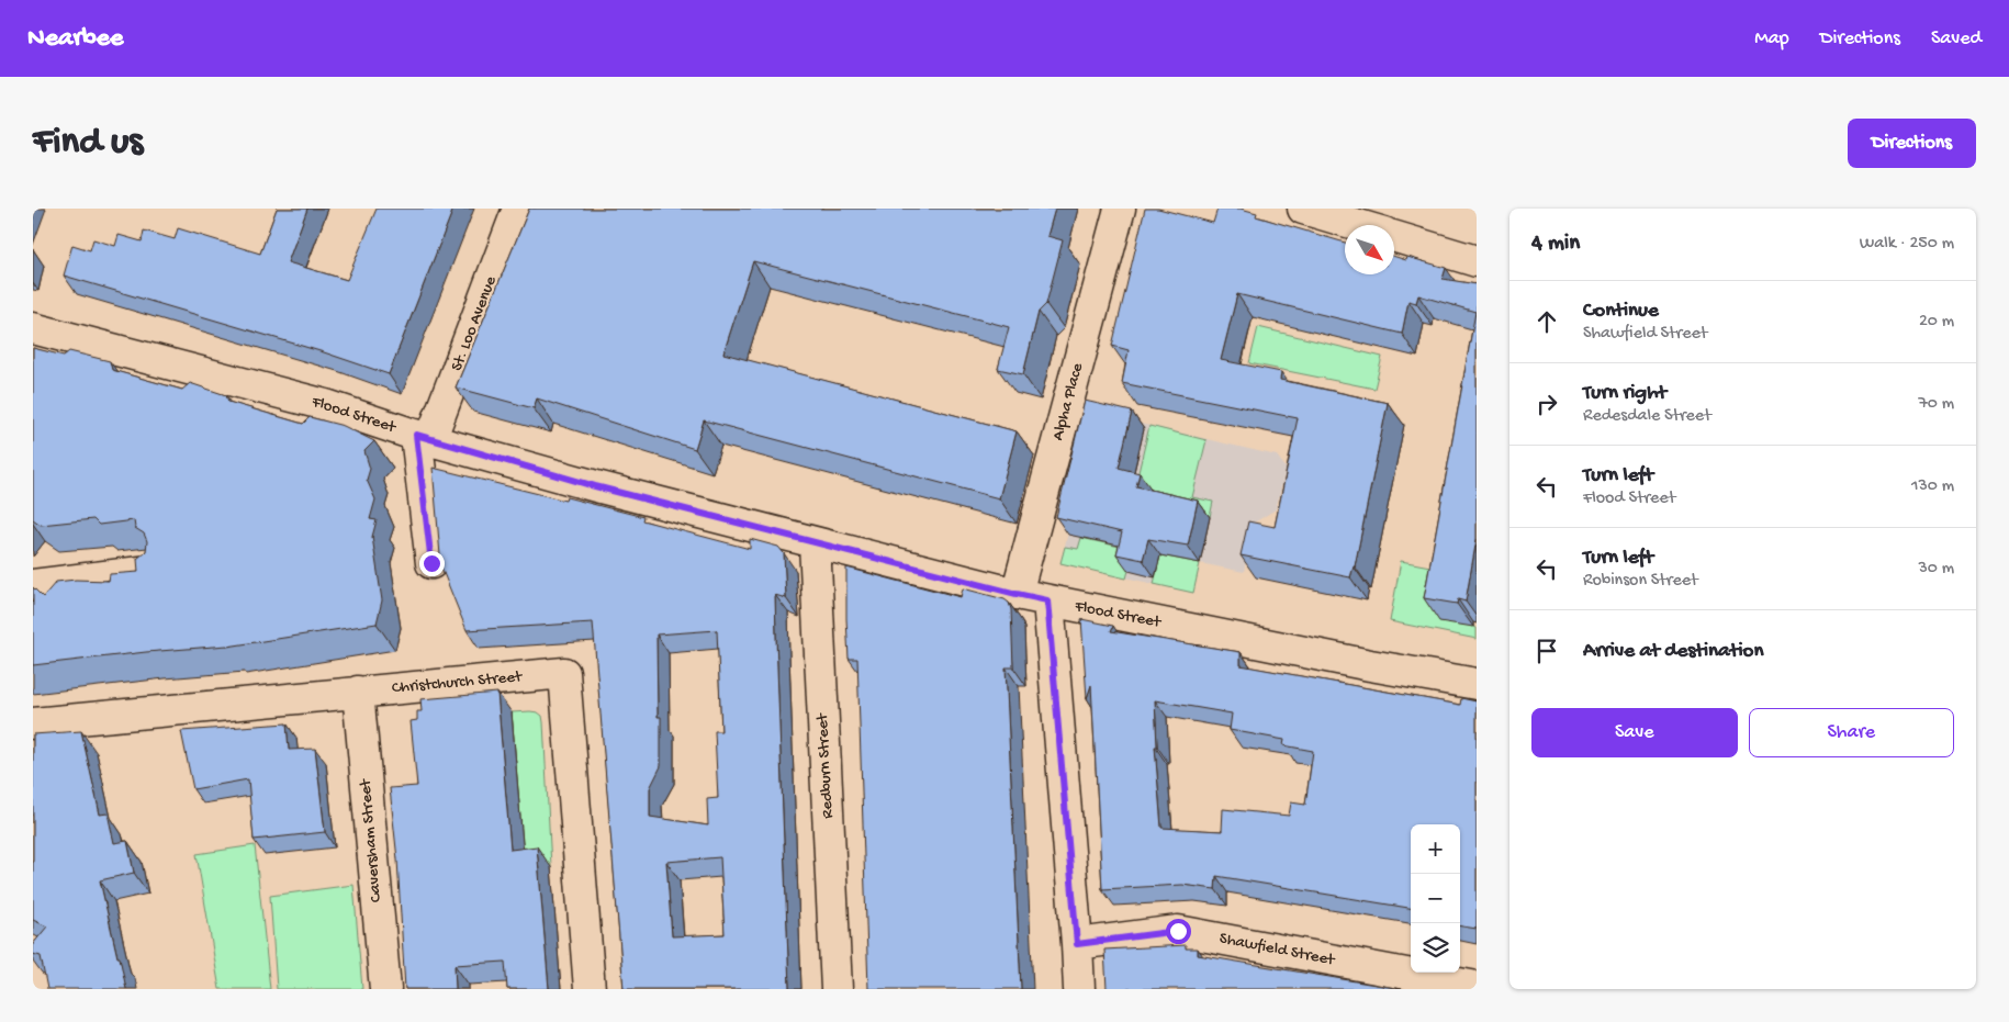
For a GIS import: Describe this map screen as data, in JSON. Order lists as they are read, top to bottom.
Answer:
{
  "streets": {
    "street": [
      "St. Loo Avenue",
      "Alpha Place",
      "Flood Street",
      "Christchurch Street",
      "Redburn Street",
      "Caversham Street",
      "Shawfield Street"
    ]
  },
  "crossings": [
    ["St. Loo Avenue", "Flood Street"],
    ["Alpha Place", "Flood Street"],
    ["Flood Street", "Redburn Street"],
    ["Christchurch Street", "Caversham Street"]
  ],
  "north": "bottom right",
  "page": {
    "header": "Nearbee",
    "nav": ["Map", "Directions", "Saved"],
    "buttons": [
      "Directions",
      ["Save", "Share"]
    ],
    "title": "Find us",
    "heading": ["4 min", "Walk · 250 m"],
    "list": [
      ["Continue", "Shawfield Street", "20 m"],
      ["Turn right", "Redesdale Street", "70 m"],
      ["Turn left", "Flood Street", "130 m"],
      ["Turn left", "Robinson Street", "30 m"],
      "Arrive at destination"
    ],
    "map_buttons": ["+", "−"]
  }
}
